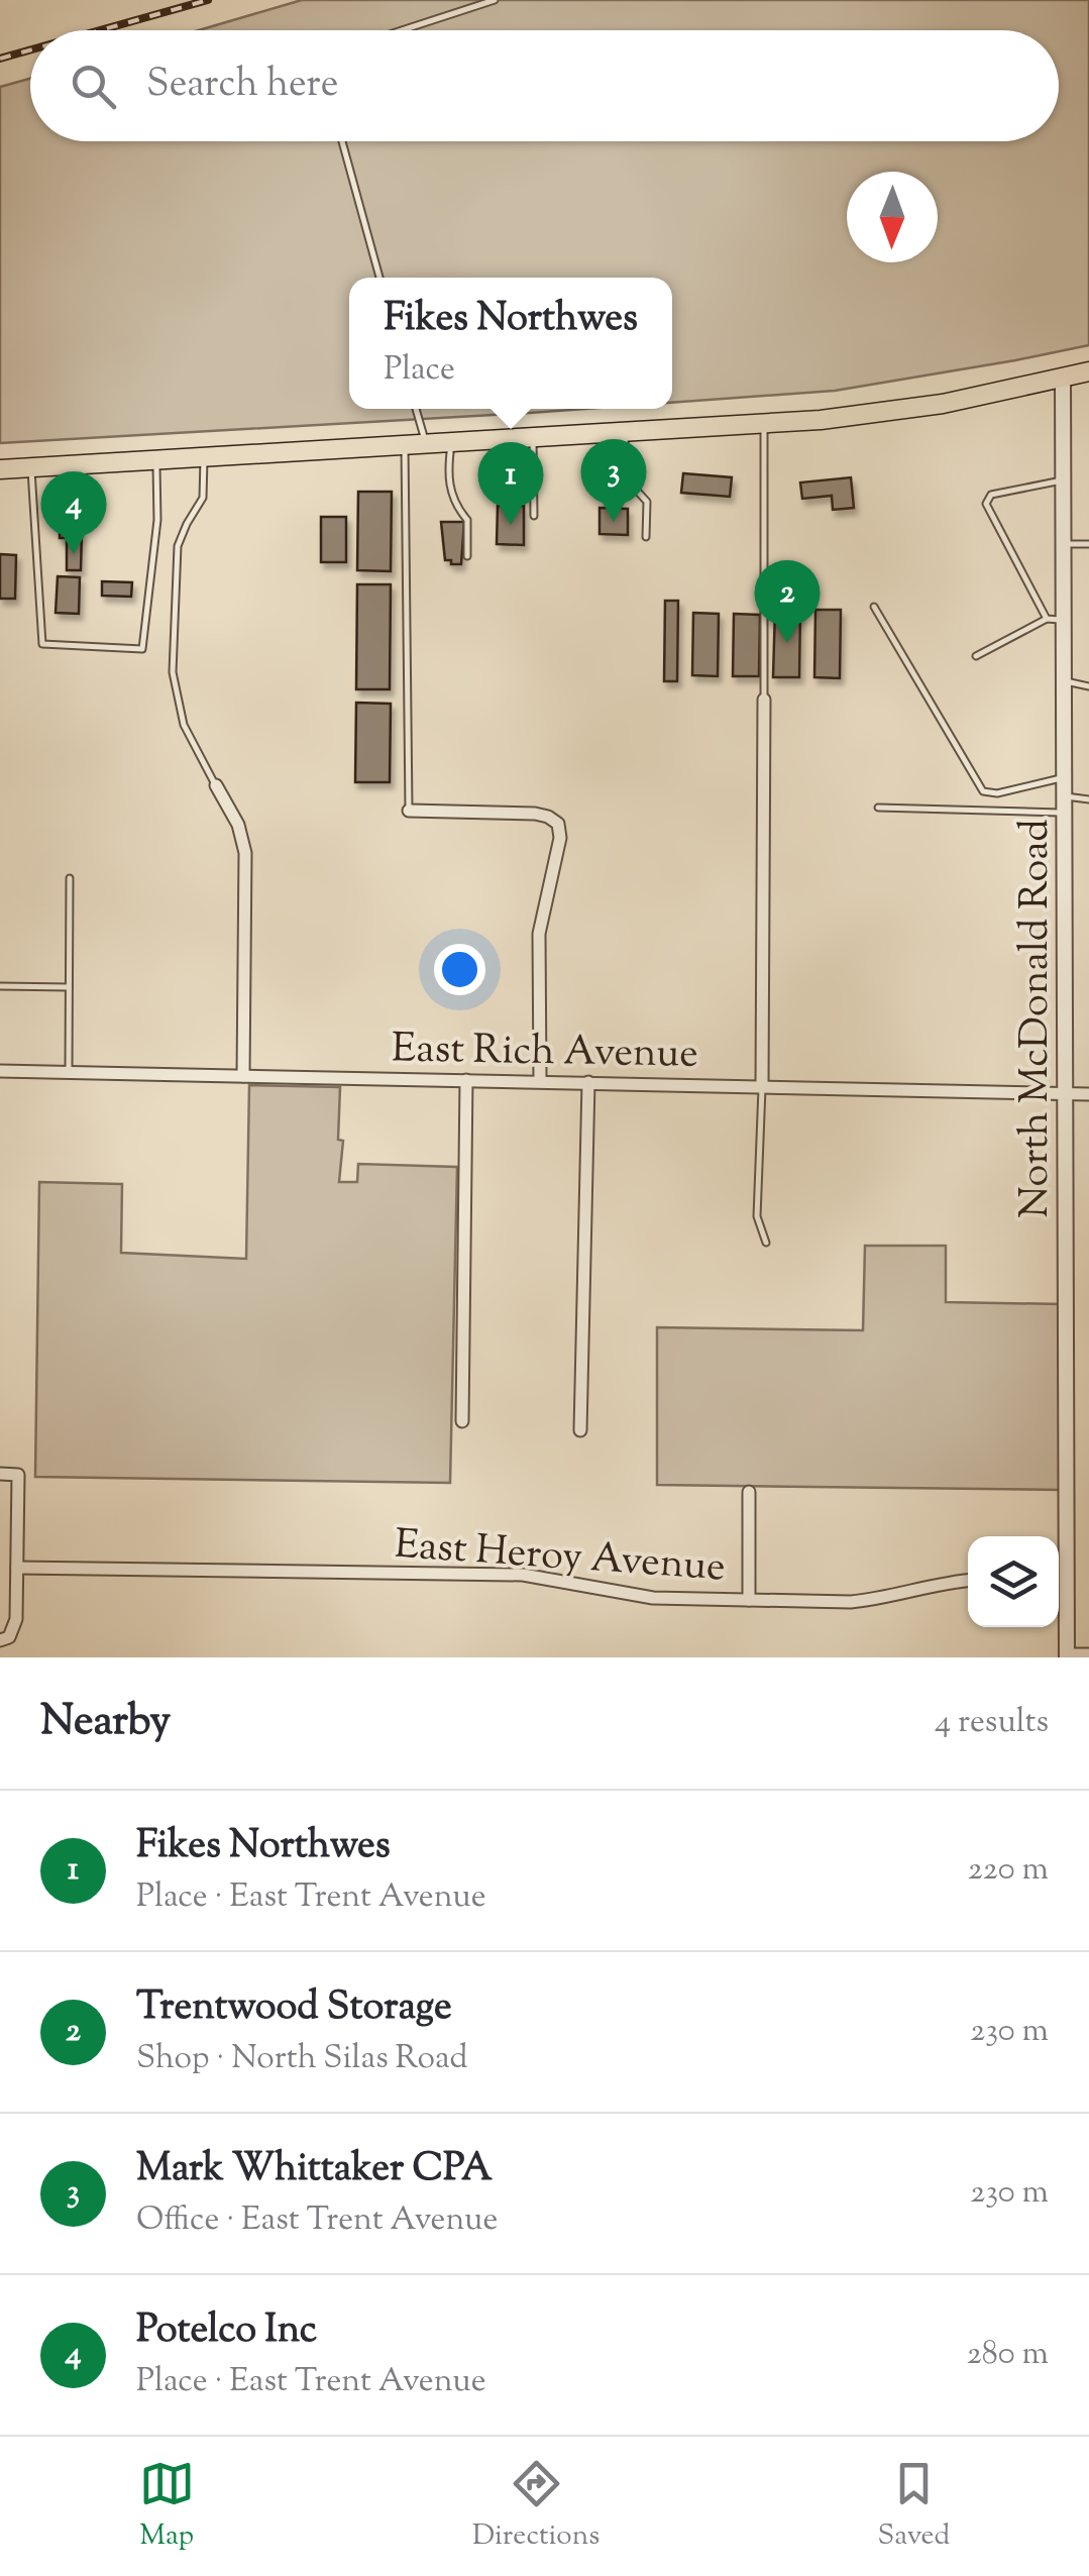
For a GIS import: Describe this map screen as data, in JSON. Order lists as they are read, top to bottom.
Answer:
{
  "streets": {
    "street": ["North McDonald Road", "East Rich Avenue", "East Heroy Avenue"]
  },
  "crossings": [
    ["North McDonald Road", "East Rich Avenue"]
  ],
  "north": "bottom",
  "page": {
    "search": "Search here",
    "popup": ["Fikes Northwes", "Place"],
    "pins": [
      "3",
      "1",
      "4",
      "2"
    ],
    "heading": ["Nearby", "4 results"],
    "list": [
      {
        "mark": "1",
        "name": "Fikes Northwes",
        "note": "Place · East Trent Avenue",
        "value": "220 m"
      },
      {
        "mark": "2",
        "name": "Trentwood Storage",
        "note": "Shop · North Silas Road",
        "value": "230 m"
      },
      {
        "mark": "3",
        "name": "Mark Whittaker CPA",
        "note": "Office · East Trent Avenue",
        "value": "230 m"
      },
      {
        "mark": "4",
        "name": "Potelco Inc",
        "note": "Place · East Trent Avenue",
        "value": "280 m"
      }
    ],
    "nav": ["Map", "Directions", "Saved"]
  }
}
